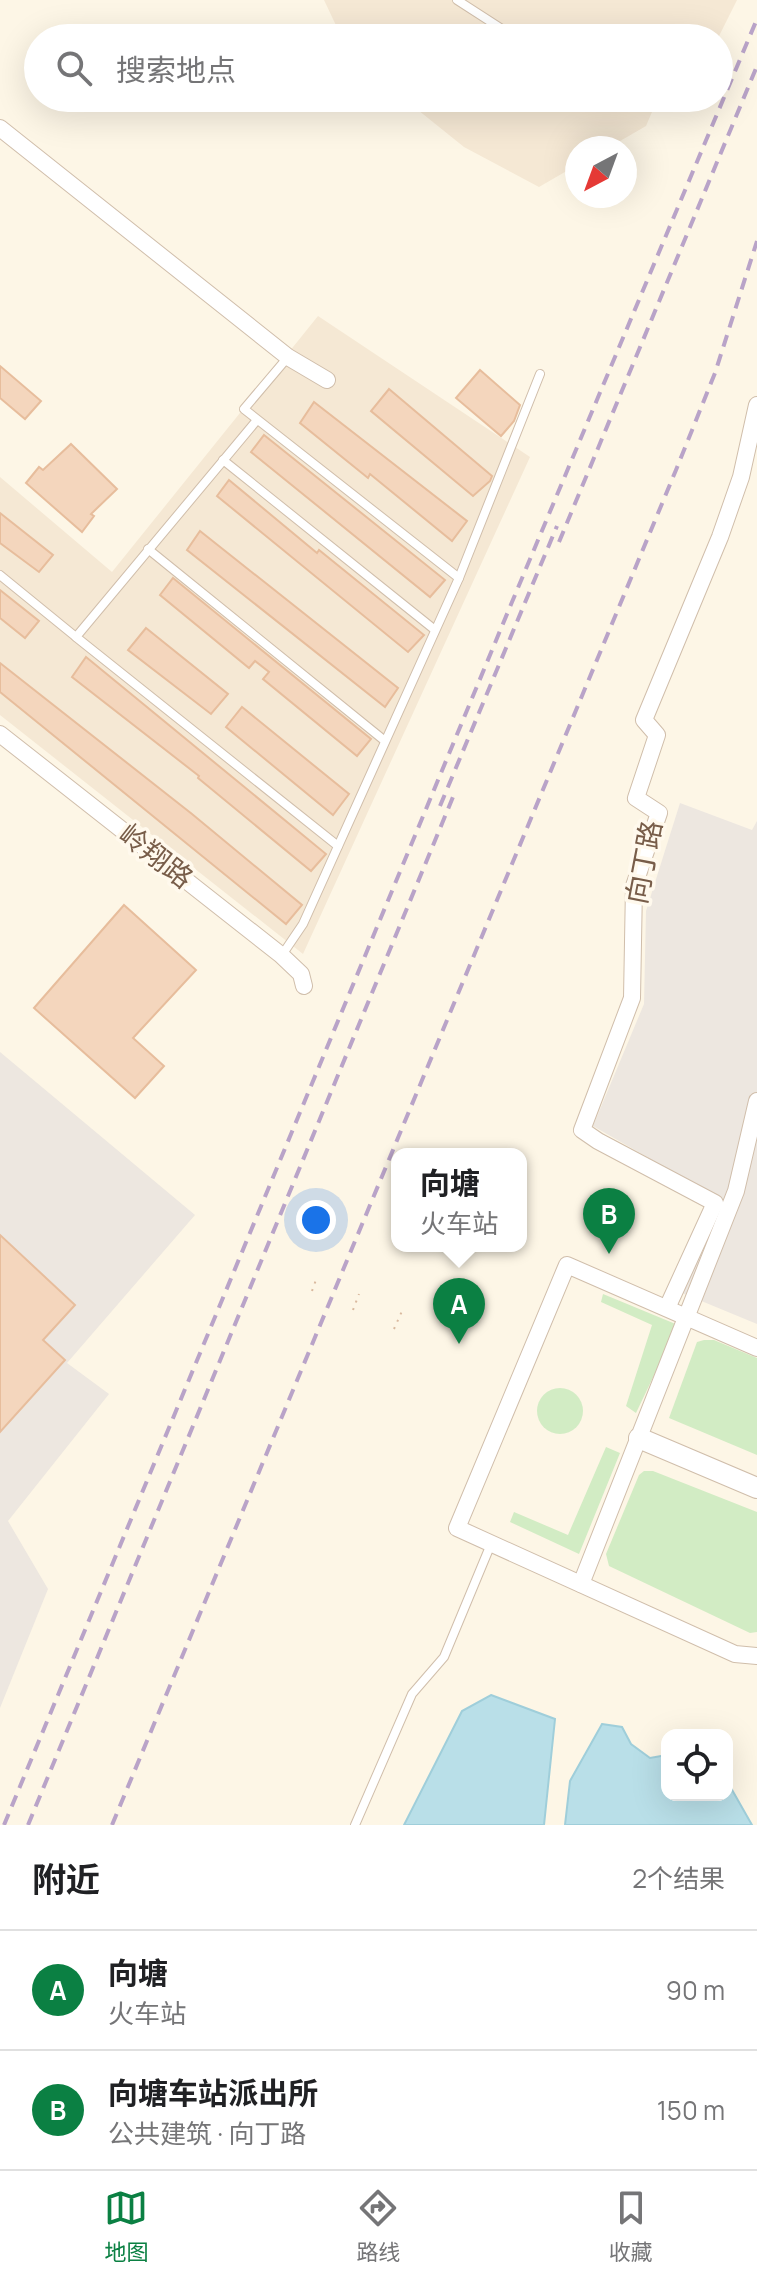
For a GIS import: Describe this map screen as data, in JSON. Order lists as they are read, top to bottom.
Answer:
{
  "streets": {
    "street": ["岭翔路", "向丁路"]
  },
  "north": "bottom left",
  "page": {
    "search": "搜索地点",
    "popup": ["向塘", "火车站"],
    "pins": ["B", "A"],
    "heading": ["附近", "2个结果"],
    "list": [
      {
        "mark": "A",
        "name": "向塘",
        "note": "火车站",
        "value": "90 m"
      },
      {
        "mark": "B",
        "name": "向塘车站派出所",
        "note": "公共建筑 · 向丁路",
        "value": "150 m"
      }
    ],
    "nav": ["地图", "路线", "收藏"]
  }
}
